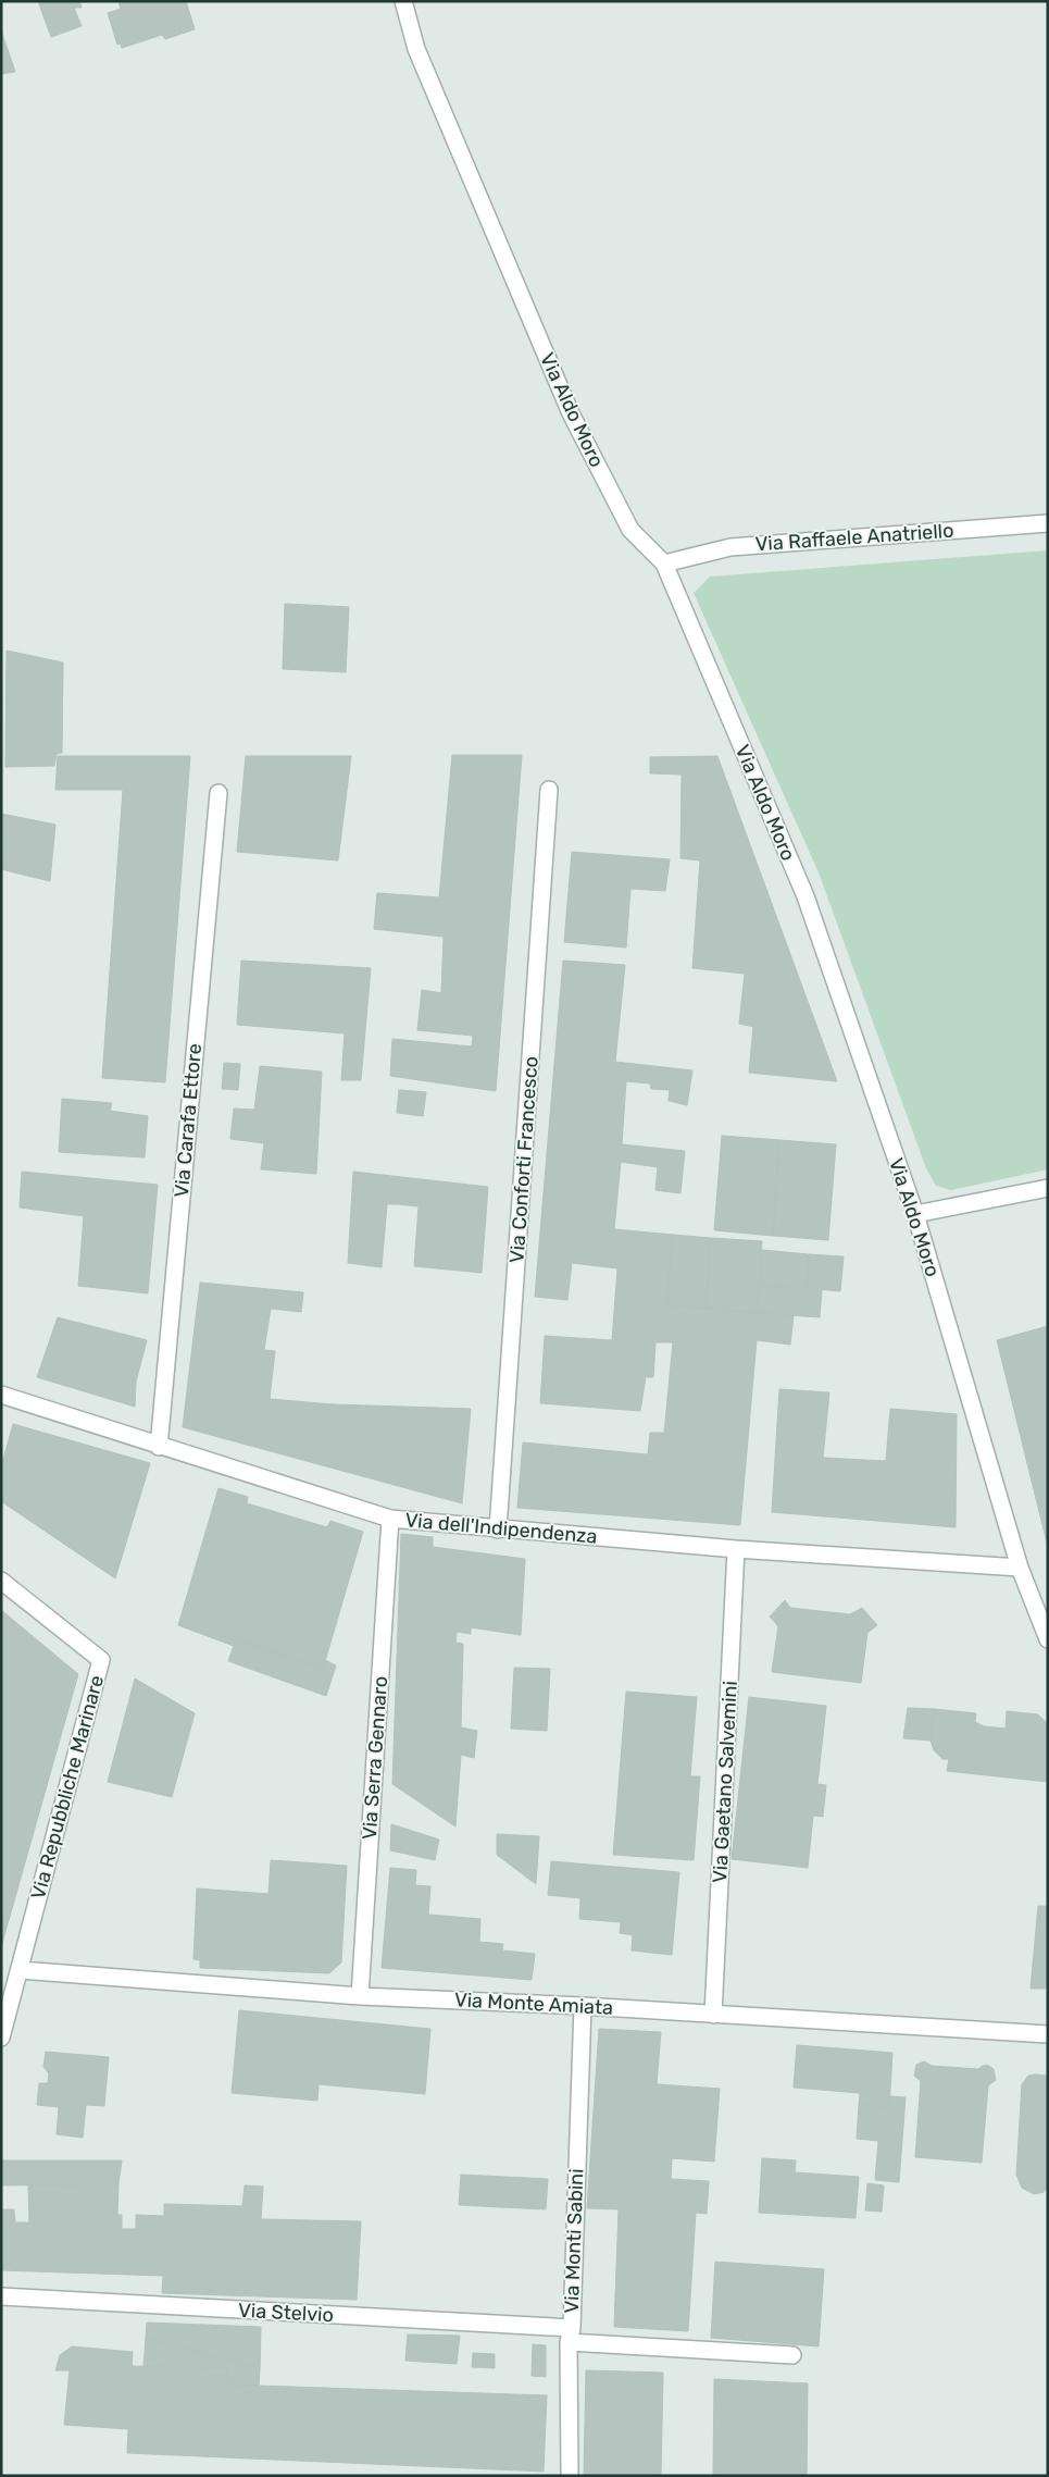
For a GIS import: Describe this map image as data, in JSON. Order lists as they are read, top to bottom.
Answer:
{
  "streets": {
    "street": [
      "Via Aldo Moro",
      "Via Raffaele Anatriello",
      "Via Carafa Ettore",
      "Via Conforti Francesco",
      "Via dell'Indipendenza",
      "Via Serra Gennaro",
      "Via Gaetano Salvemini",
      "Via Repubbliche Marinare",
      "Via Monte Amiata",
      "Via Monti Sabini",
      "Via Stelvio"
    ]
  },
  "crossings": [
    ["Via Aldo Moro", "Via Raffaele Anatriello"],
    ["Via Aldo Moro", "Via dell'Indipendenza"],
    ["Via Carafa Ettore", "Via dell'Indipendenza"],
    ["Via Conforti Francesco", "Via dell'Indipendenza"],
    ["Via dell'Indipendenza", "Via Serra Gennaro"],
    ["Via dell'Indipendenza", "Via Gaetano Salvemini"],
    ["Via Serra Gennaro", "Via Monte Amiata"],
    ["Via Gaetano Salvemini", "Via Monte Amiata"],
    ["Via Repubbliche Marinare", "Via Monte Amiata"],
    ["Via Monte Amiata", "Via Monti Sabini"],
    ["Via Monti Sabini", "Via Stelvio"]
  ]
}
